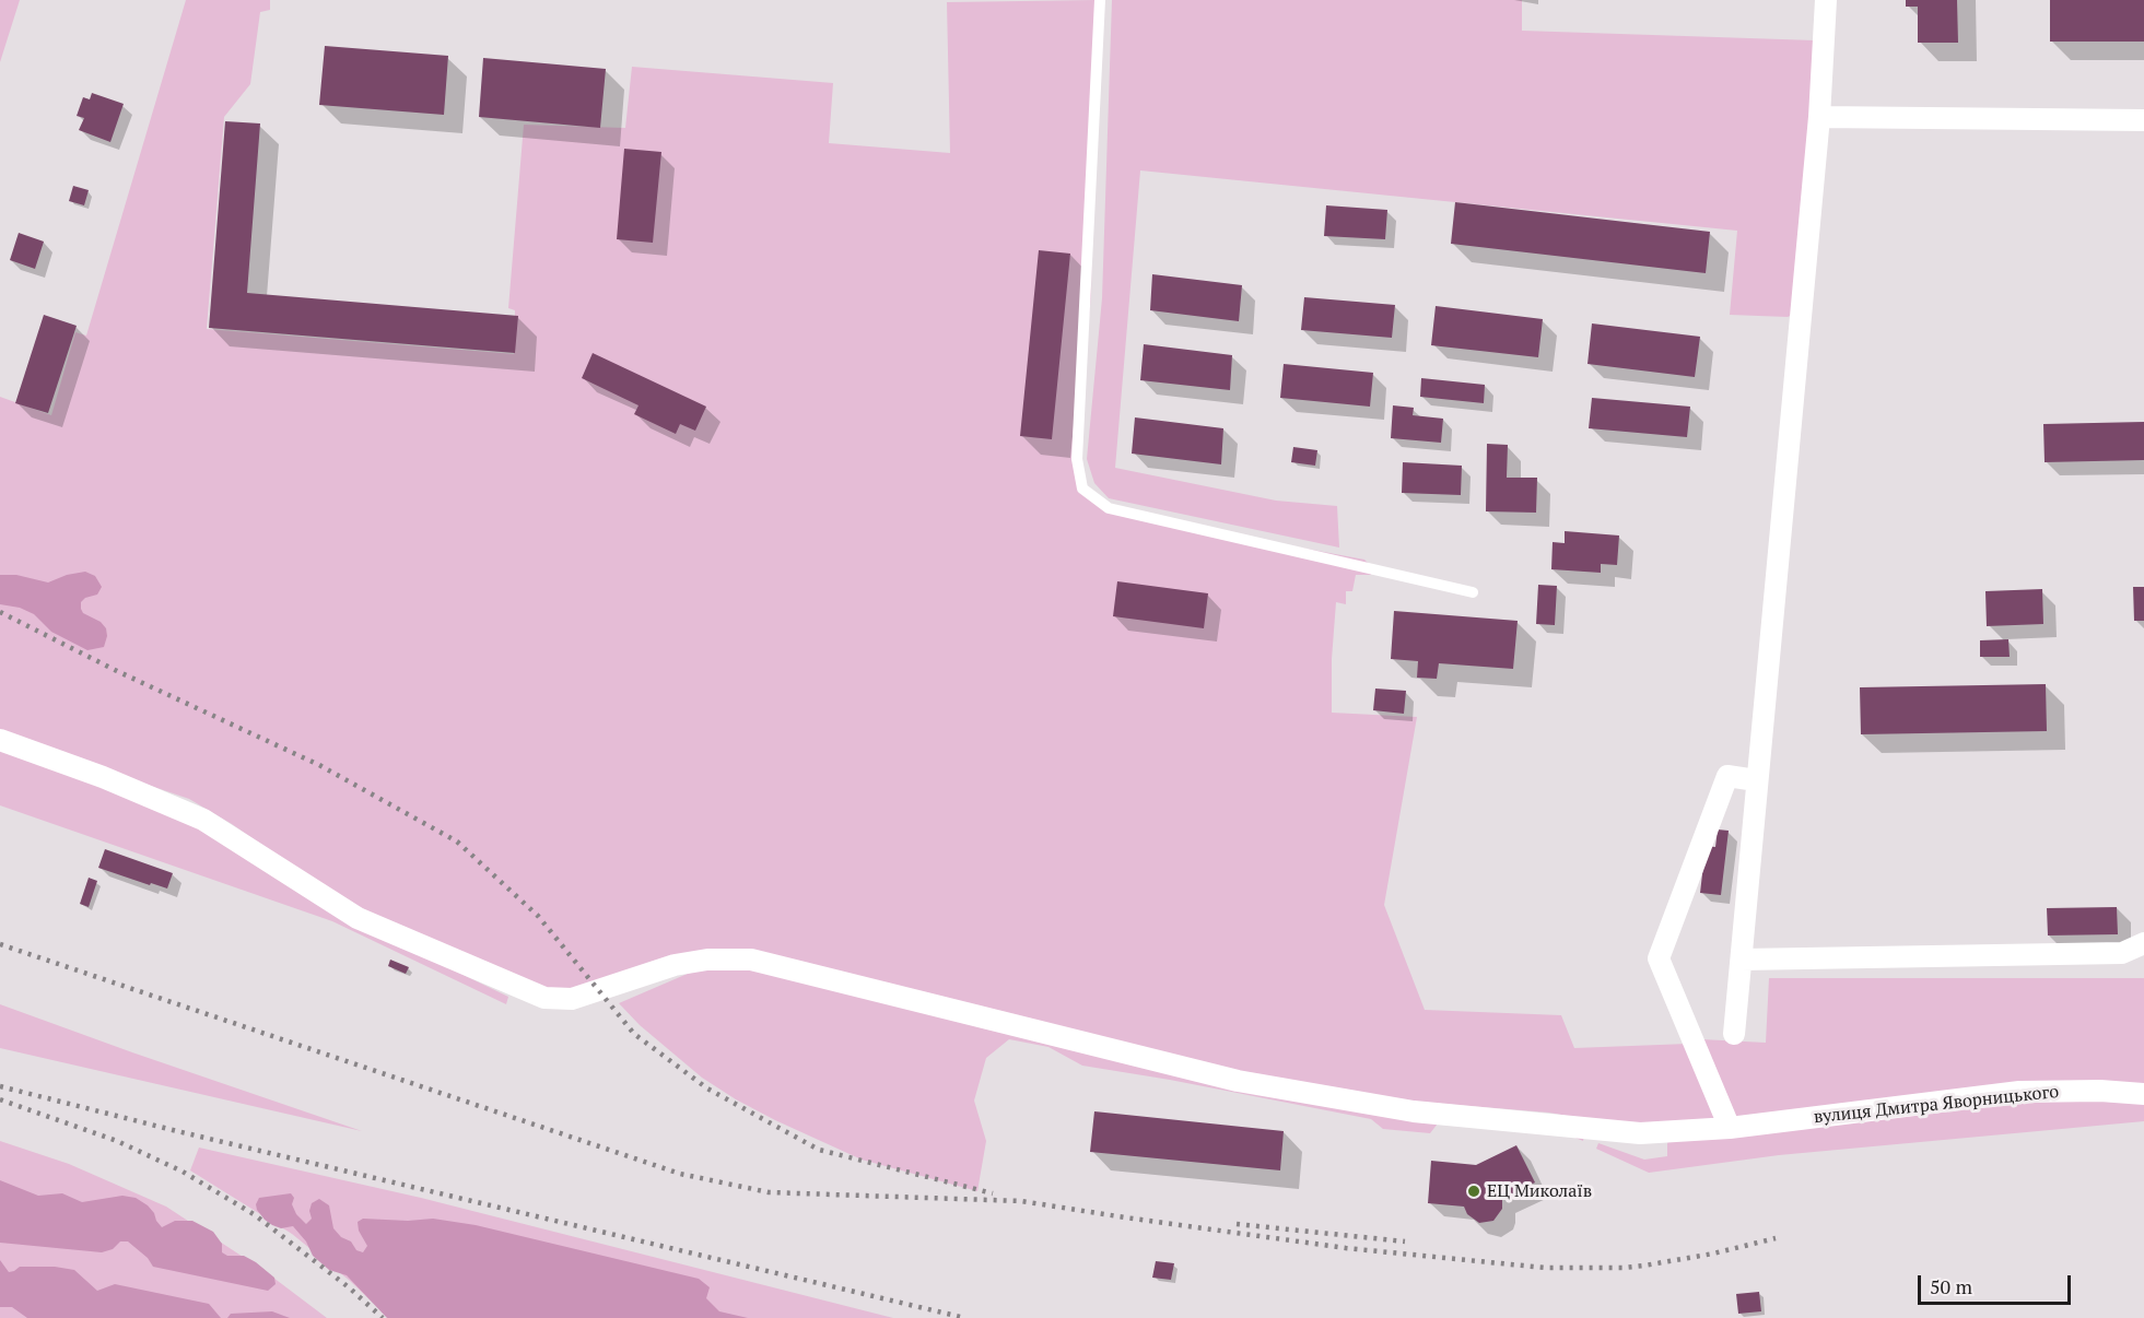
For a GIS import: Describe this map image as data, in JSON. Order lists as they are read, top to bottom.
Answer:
{
  "streets": {
    "street": ["вулиця Дмитра Яворницького"]
  },
  "places": ["ЕЦ Миколаїв"],
  "scale_bar": "50 m"
}
